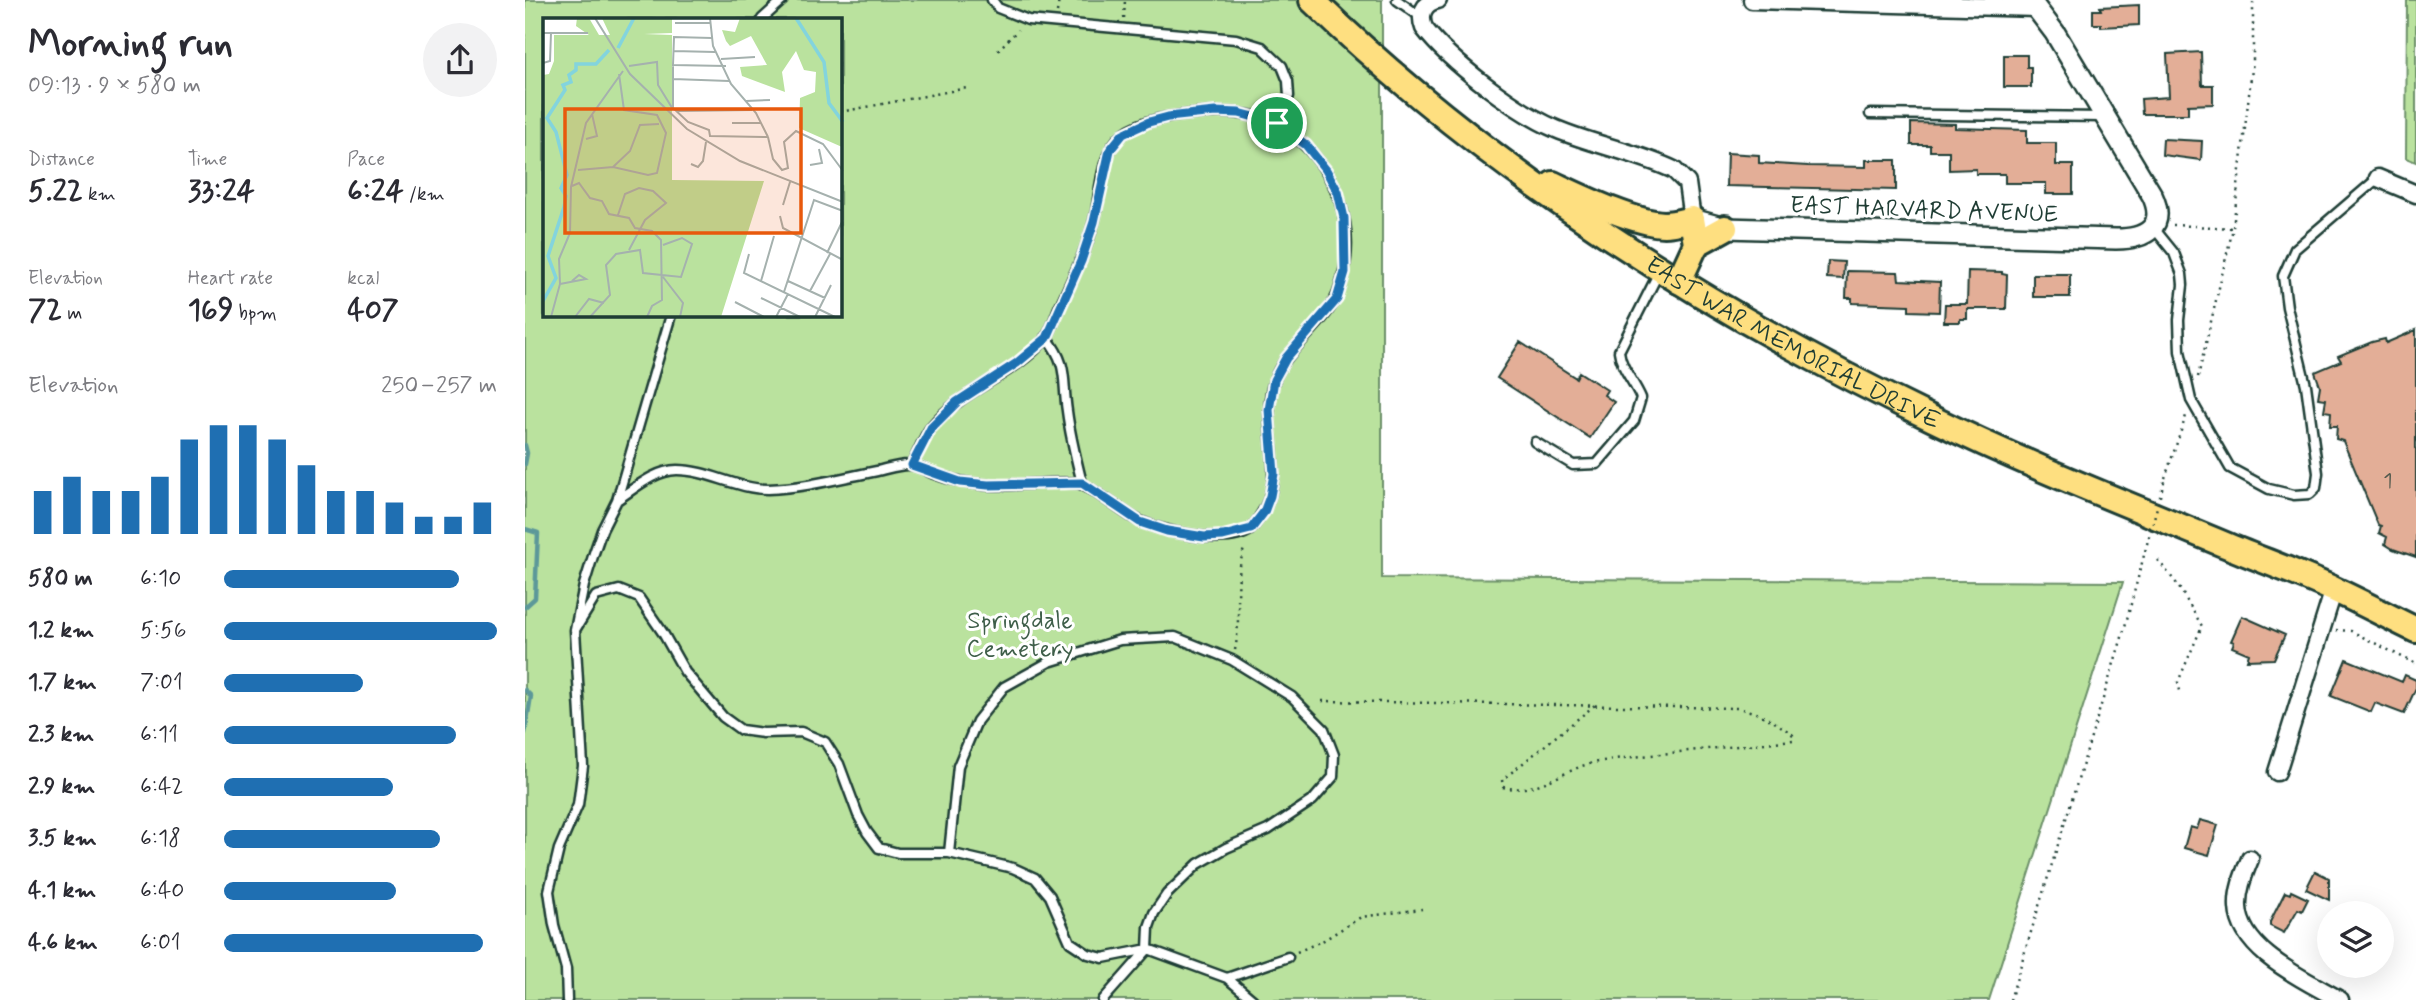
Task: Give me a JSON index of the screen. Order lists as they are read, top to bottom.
{
  "streets": {
    "highway": ["EAST WAR MEMORIAL DRIVE"],
    "street": ["EAST HARVARD AVENUE"]
  },
  "parks": ["Springdale Cemetery"],
  "house_numbers": ["1"],
  "page": {
    "heading": ["Morning run", "09:13 · 9 × 580 m"],
    "stats": [
      ["Distance", "5.22 km"],
      ["Time", "33:24"],
      ["Pace", "6:24 /km"],
      ["Elevation", "72 m"],
      ["Heart rate", "169 bpm"],
      ["kcal", "407"]
    ],
    "chart": ["Elevation", "250–257 m"],
    "list": [
      {
        "name": "580 m",
        "note": "6:10"
      },
      {
        "name": "1.2 km",
        "note": "5:56"
      },
      {
        "name": "1.7 km",
        "note": "7:01"
      },
      {
        "name": "2.3 km",
        "note": "6:11"
      },
      {
        "name": "2.9 km",
        "note": "6:42"
      },
      {
        "name": "3.5 km",
        "note": "6:18"
      },
      {
        "name": "4.1 km",
        "note": "6:40"
      },
      {
        "name": "4.6 km",
        "note": "6:01"
      }
    ]
  }
}
